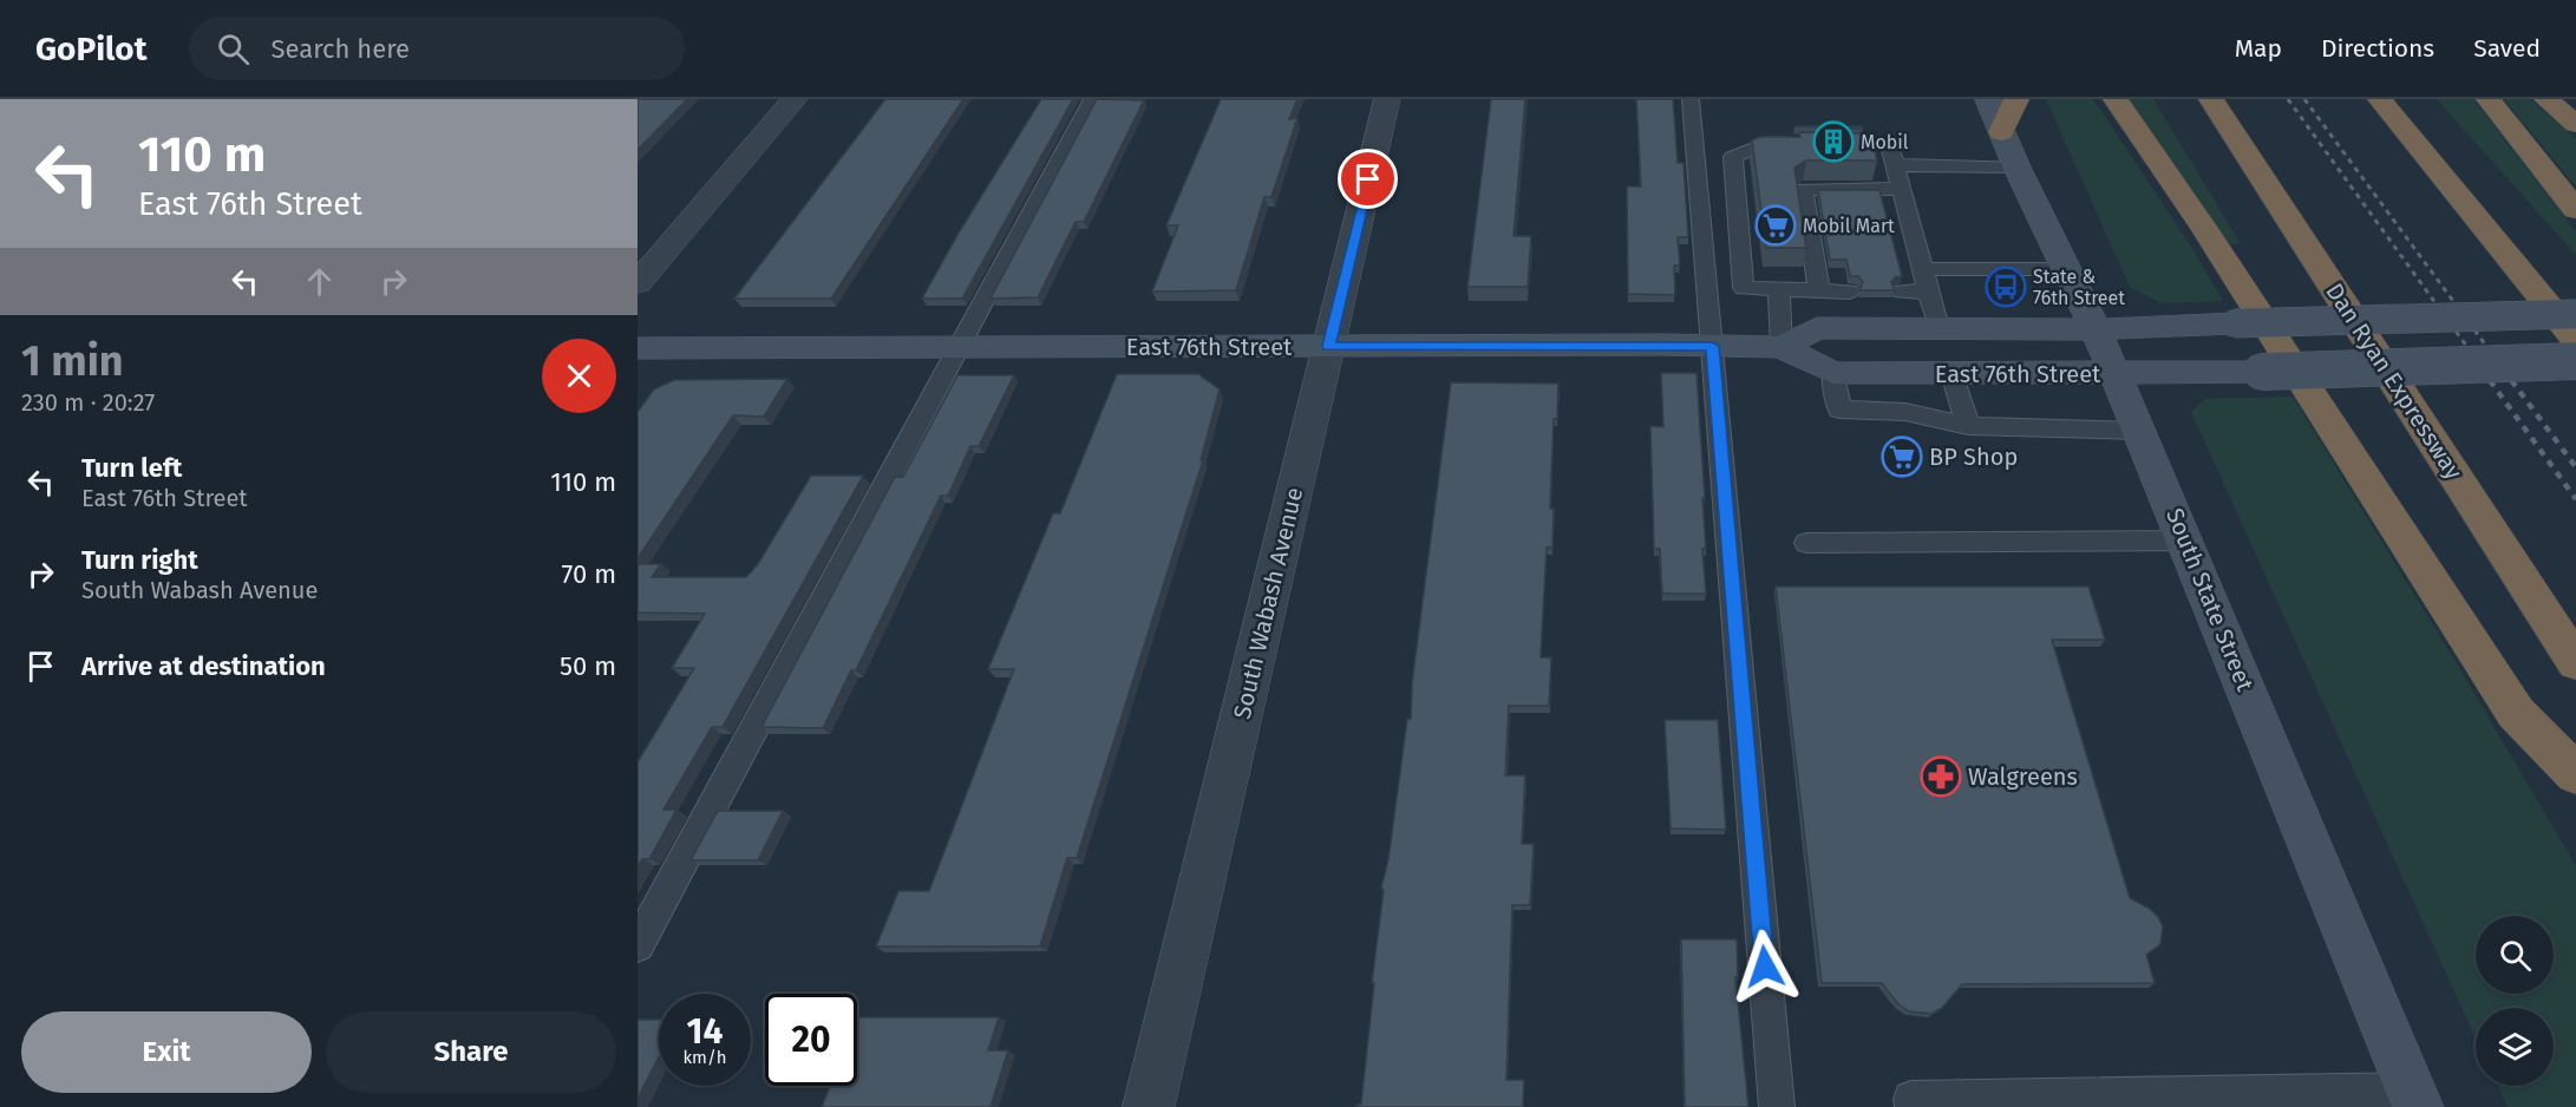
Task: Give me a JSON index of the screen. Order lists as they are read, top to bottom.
{
  "streets": {
    "highway": ["Dan Ryan Expressway"],
    "street": ["East 76th Street", "South State Street", "South Wabash Avenue"]
  },
  "crossings": [
    ["East 76th Street", "South State Street"],
    ["East 76th Street", "South Wabash Avenue"]
  ],
  "places": {
    "building": ["Mobil"],
    "supermarket": ["Mobil Mart", "BP Shop"],
    "bus stop": ["State & 76th Street"],
    "pharmacy": ["Walgreens"]
  },
  "page": {
    "header": "GoPilot",
    "search": "Search here",
    "nav": ["Map", "Directions", "Saved"],
    "turn": ["110 m", "East 76th Street"],
    "heading": ["1 min", "230 m · 20:27"],
    "list": [
      {
        "name": "Turn left",
        "note": "East 76th Street",
        "value": "110 m"
      },
      {
        "name": "Turn right",
        "note": "South Wabash Avenue",
        "value": "70 m"
      },
      {
        "name": "Arrive at destination",
        "value": "50 m"
      }
    ],
    "speed": "14 km/h",
    "limit": "20",
    "buttons": ["Exit", "Share"]
  }
}
